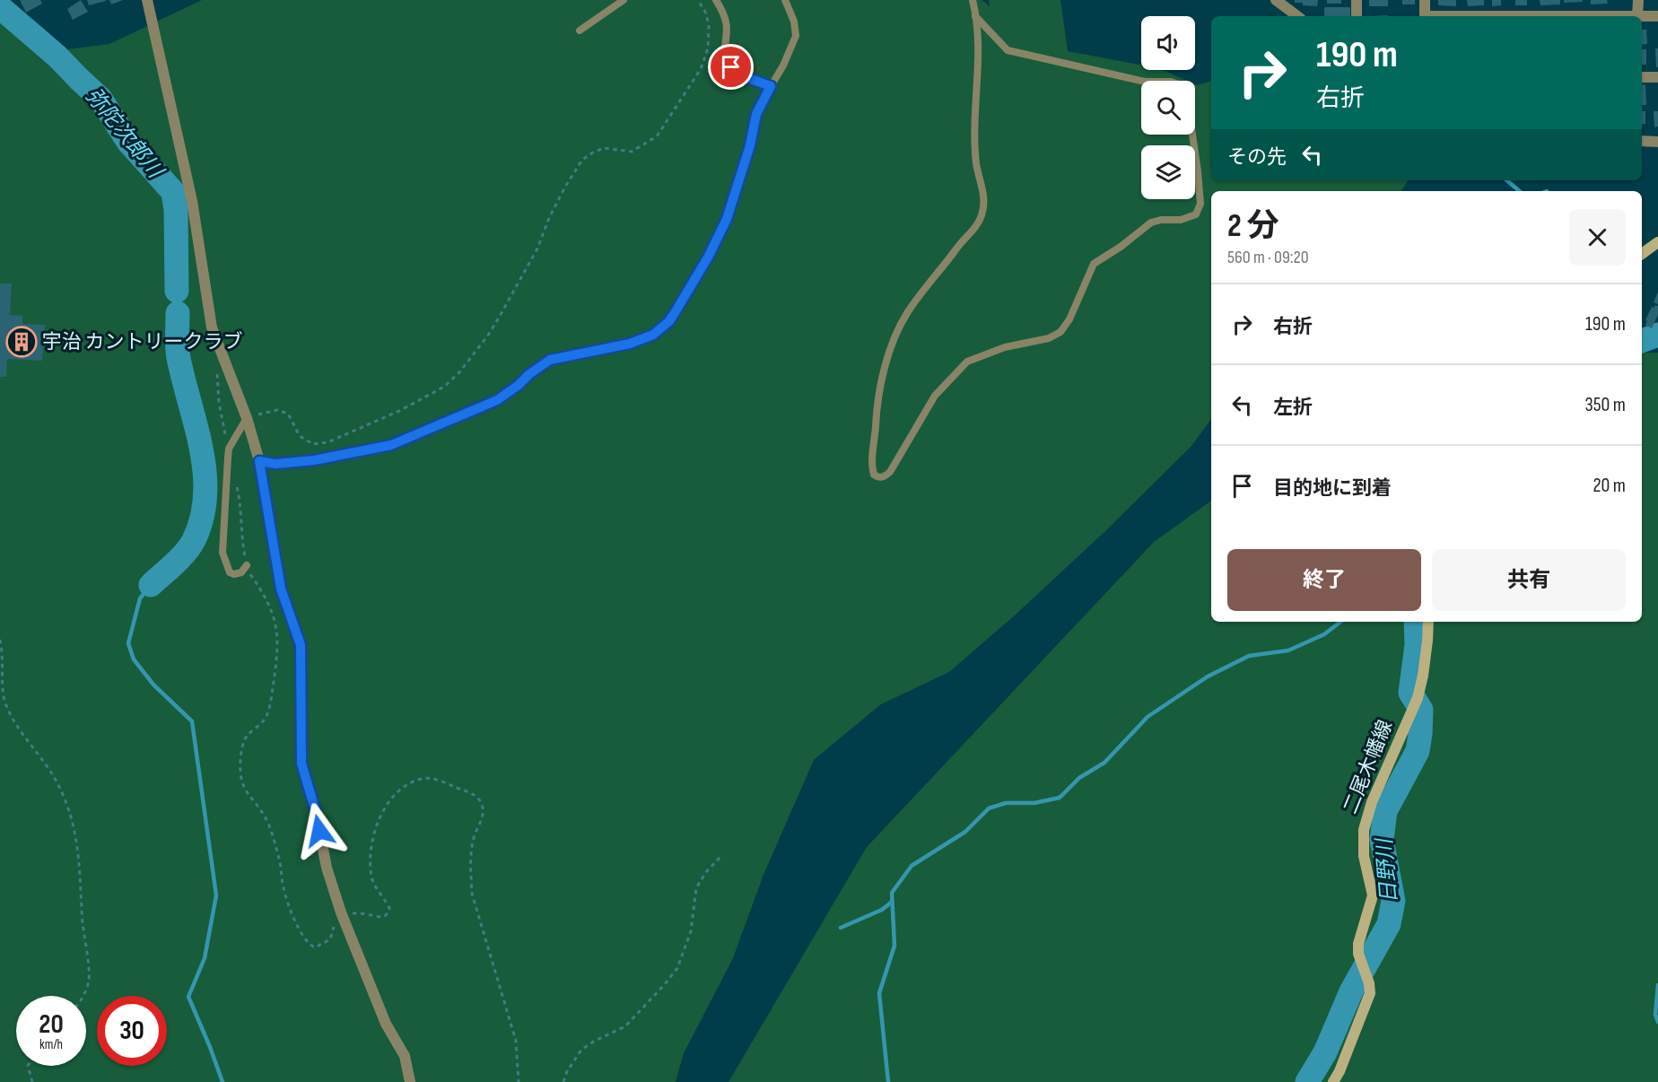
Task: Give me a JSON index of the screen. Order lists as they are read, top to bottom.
{
  "streets": {
    "main road": ["二尾木幡線"]
  },
  "water": ["弥陀次郎川", "日野川"],
  "places": {
    "building": ["宇治 カントリークラブ"]
  },
  "page": {
    "turn": ["190 m", "右折"],
    "then": "その先",
    "heading": ["2 分", "560 m · 09:20"],
    "list": [
      {
        "name": "右折",
        "value": "190 m"
      },
      {
        "name": "左折",
        "value": "350 m"
      },
      {
        "name": "目的地に到着",
        "value": "20 m"
      }
    ],
    "buttons": ["終了", "共有"],
    "speed": "20 km/h",
    "limit": "30"
  }
}
